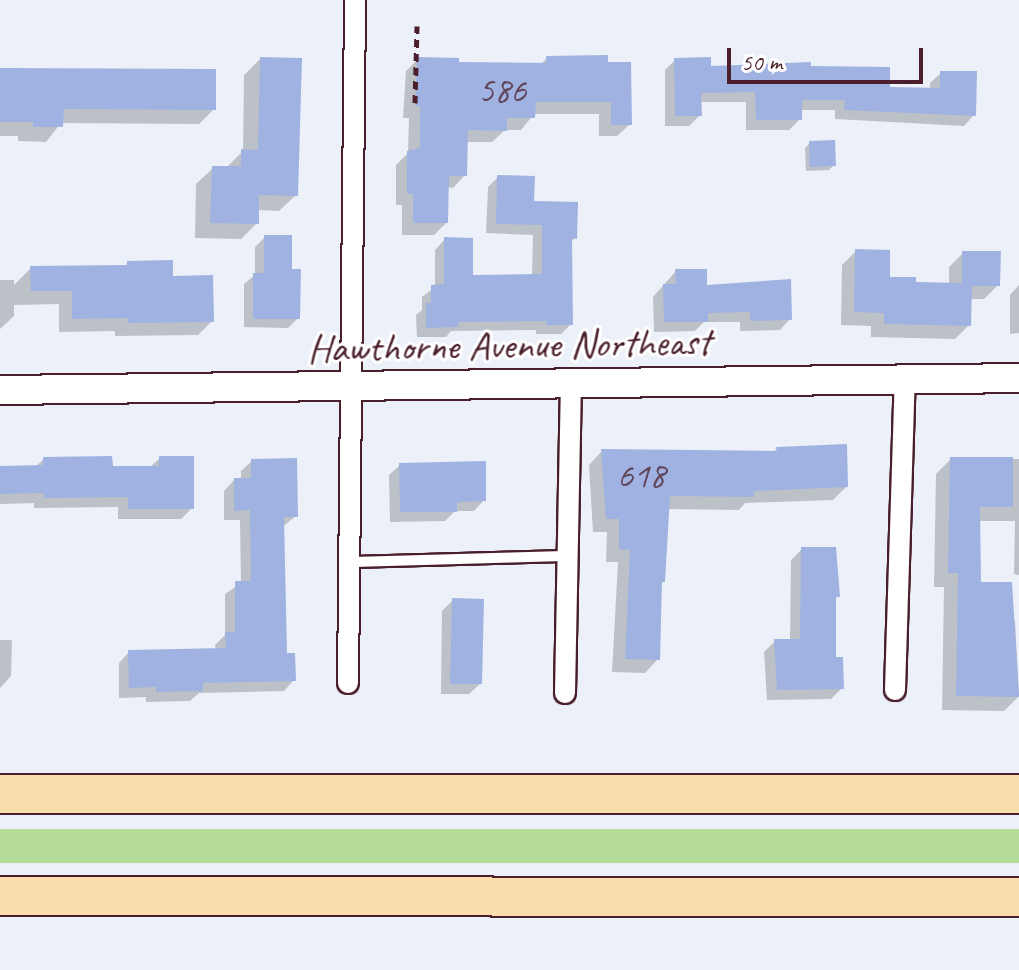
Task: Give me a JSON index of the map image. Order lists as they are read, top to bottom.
{
  "streets": {
    "main road": ["Hawthorne Avenue Northeast"]
  },
  "house_numbers": ["586", "618"],
  "scale_bar": "50 m"
}
